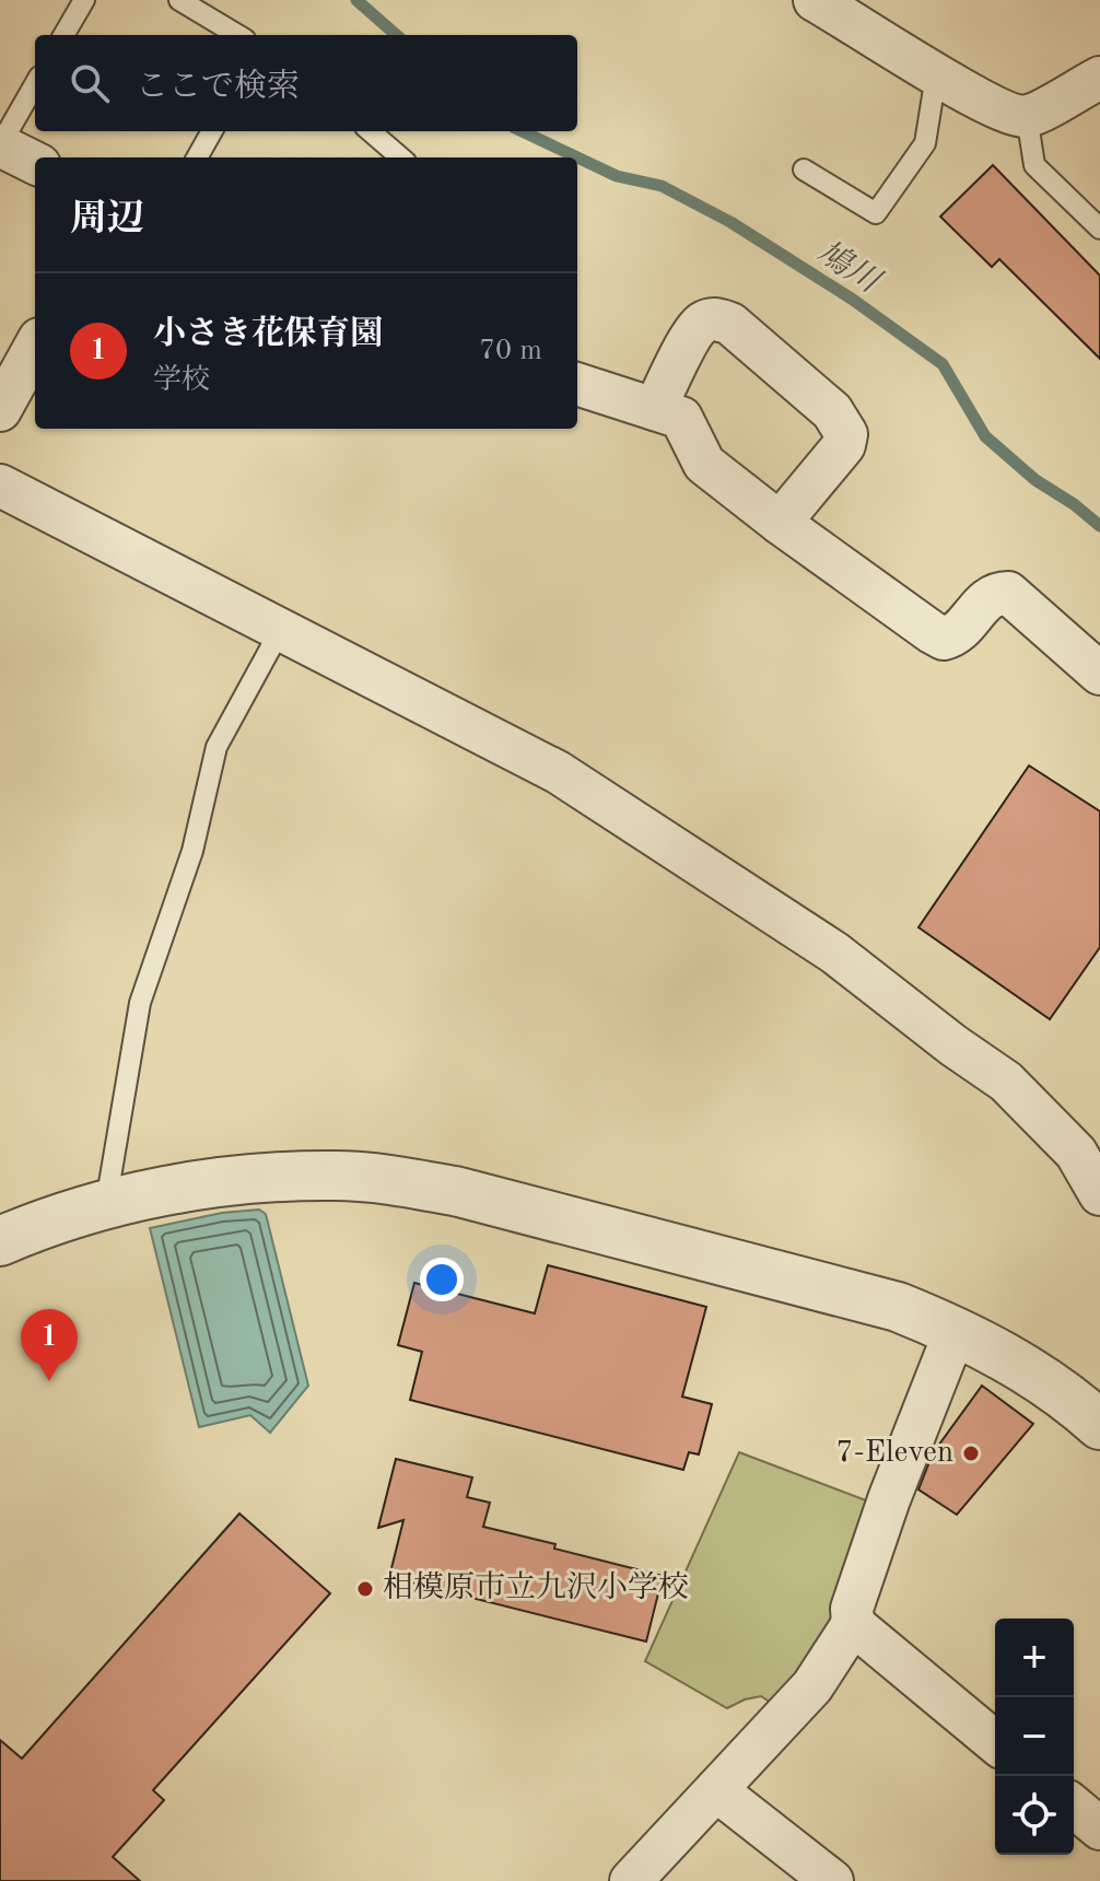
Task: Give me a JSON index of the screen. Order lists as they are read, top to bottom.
{
  "water": ["鳩川"],
  "places": ["7-Eleven", "相模原市立九沢小学校"],
  "page": {
    "search": "ここで検索",
    "heading": "周辺",
    "list": [
      {
        "mark": "1",
        "name": "小さき花保育園",
        "note": "学校",
        "value": "70 m"
      }
    ],
    "pins": "1",
    "map_buttons": ["+", "−"]
  }
}
